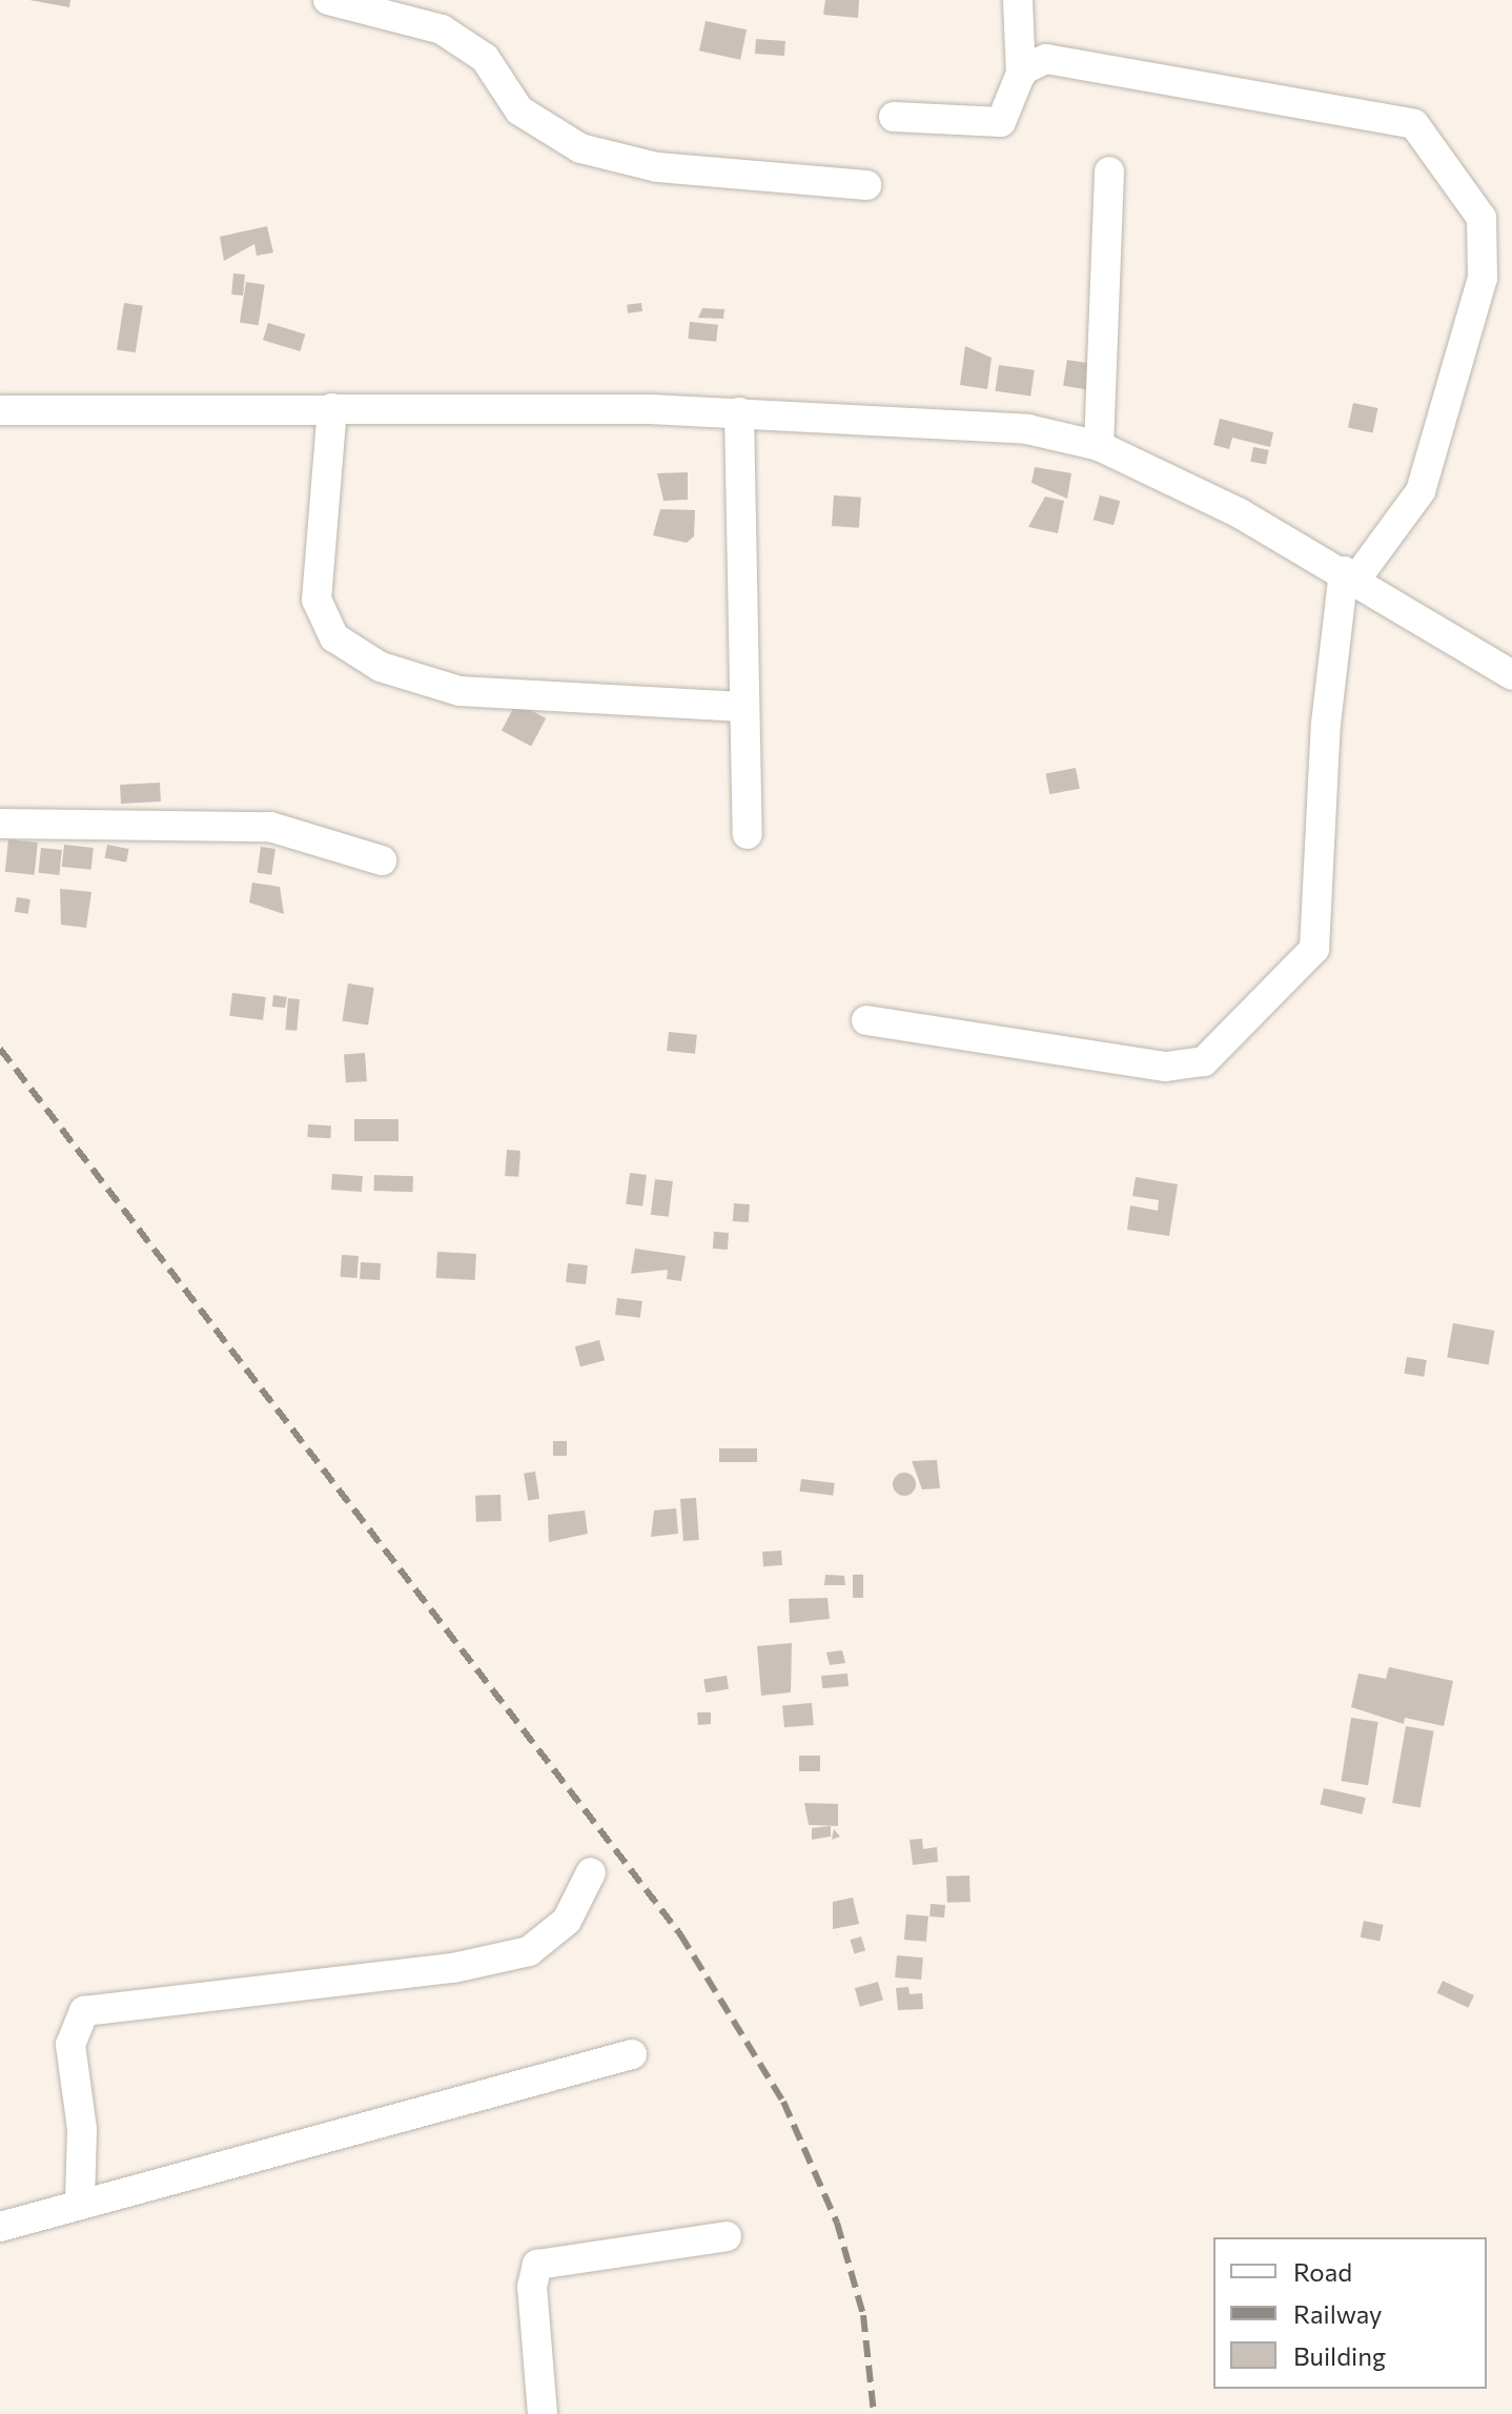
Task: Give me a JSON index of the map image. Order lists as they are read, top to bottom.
{
  "legend": ["Road", "Railway", "Building"]
}
